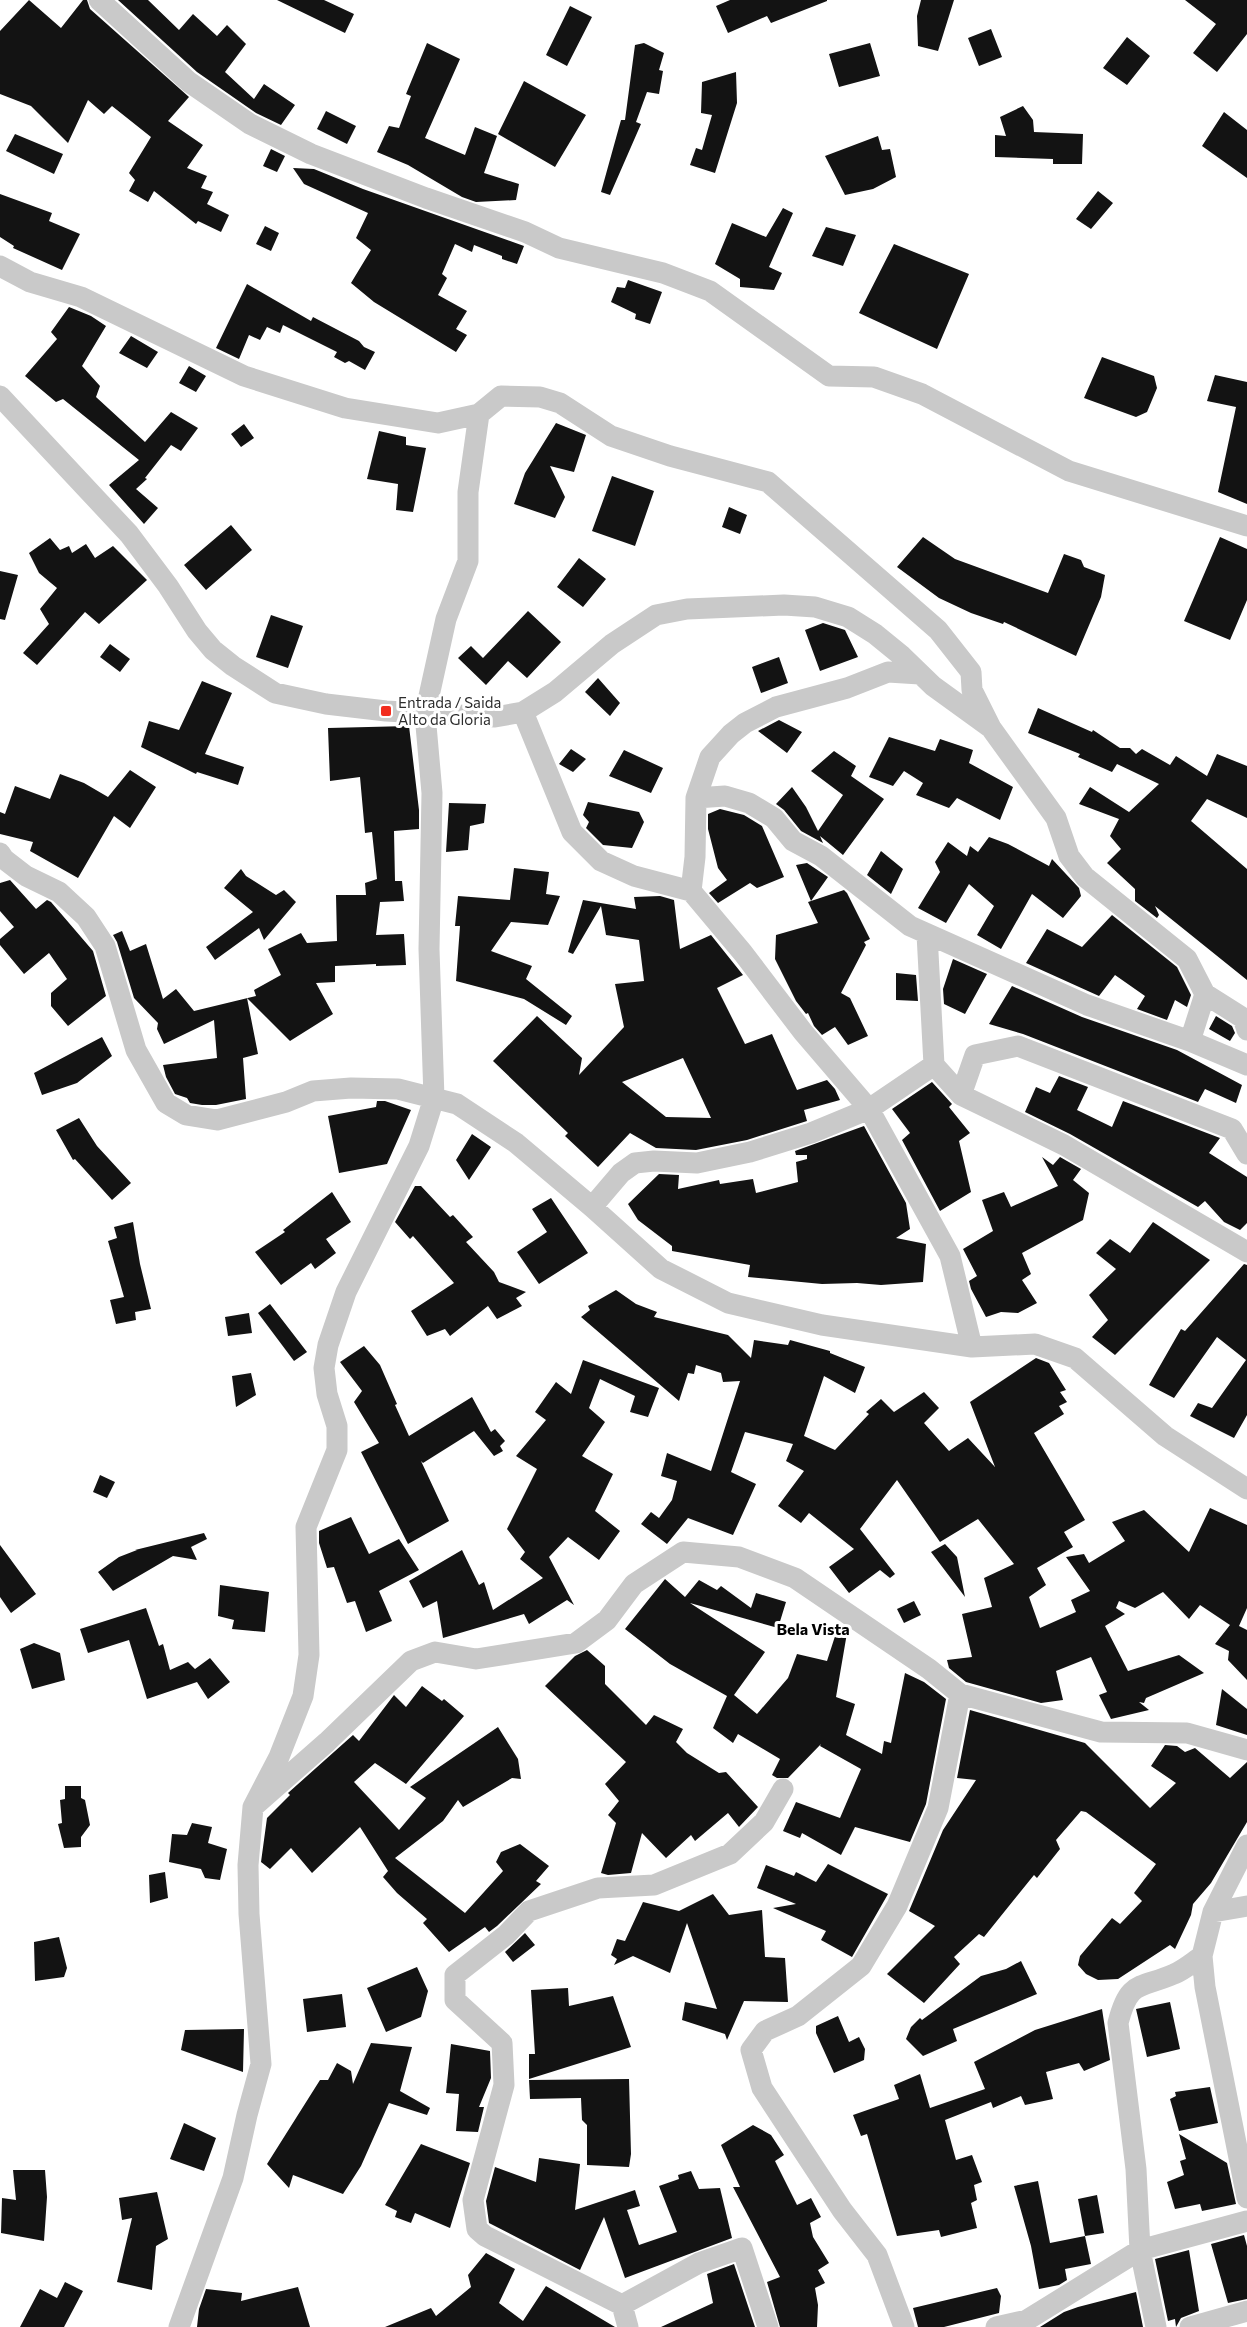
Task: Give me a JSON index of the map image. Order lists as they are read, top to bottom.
{
  "districts": ["Bela Vista"],
  "places": {
    "transit": ["Entrada / Saida Alto da Gloria"]
  }
}
